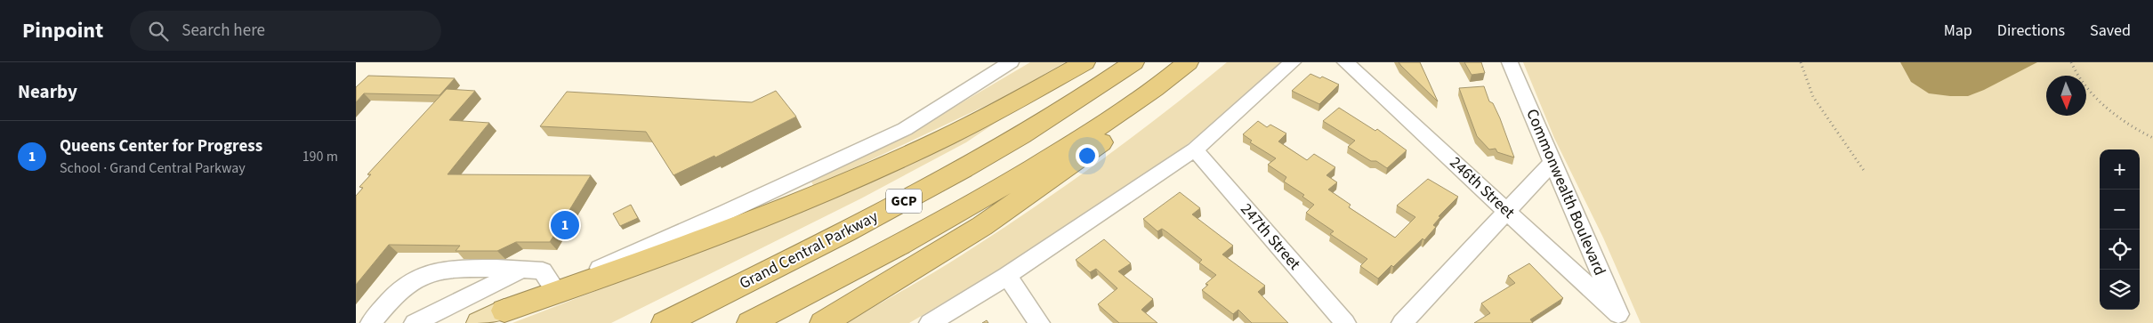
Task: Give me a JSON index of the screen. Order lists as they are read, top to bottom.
{
  "streets": {
    "highway": ["GCP", "Grand Central Parkway"],
    "street": ["246th Street", "Commonwealth Boulevard", "247th Street"]
  },
  "crossings": [
    ["246th Street", "Commonwealth Boulevard"]
  ],
  "north": "bottom",
  "page": {
    "header": "Pinpoint",
    "search": "Search here",
    "nav": ["Map", "Directions", "Saved"],
    "heading": "Nearby",
    "list": [
      {
        "mark": "1",
        "name": "Queens Center for Progress",
        "note": "School · Grand Central Parkway",
        "value": "190 m"
      }
    ],
    "map_buttons": ["+", "−"],
    "pins": "1"
  }
}
